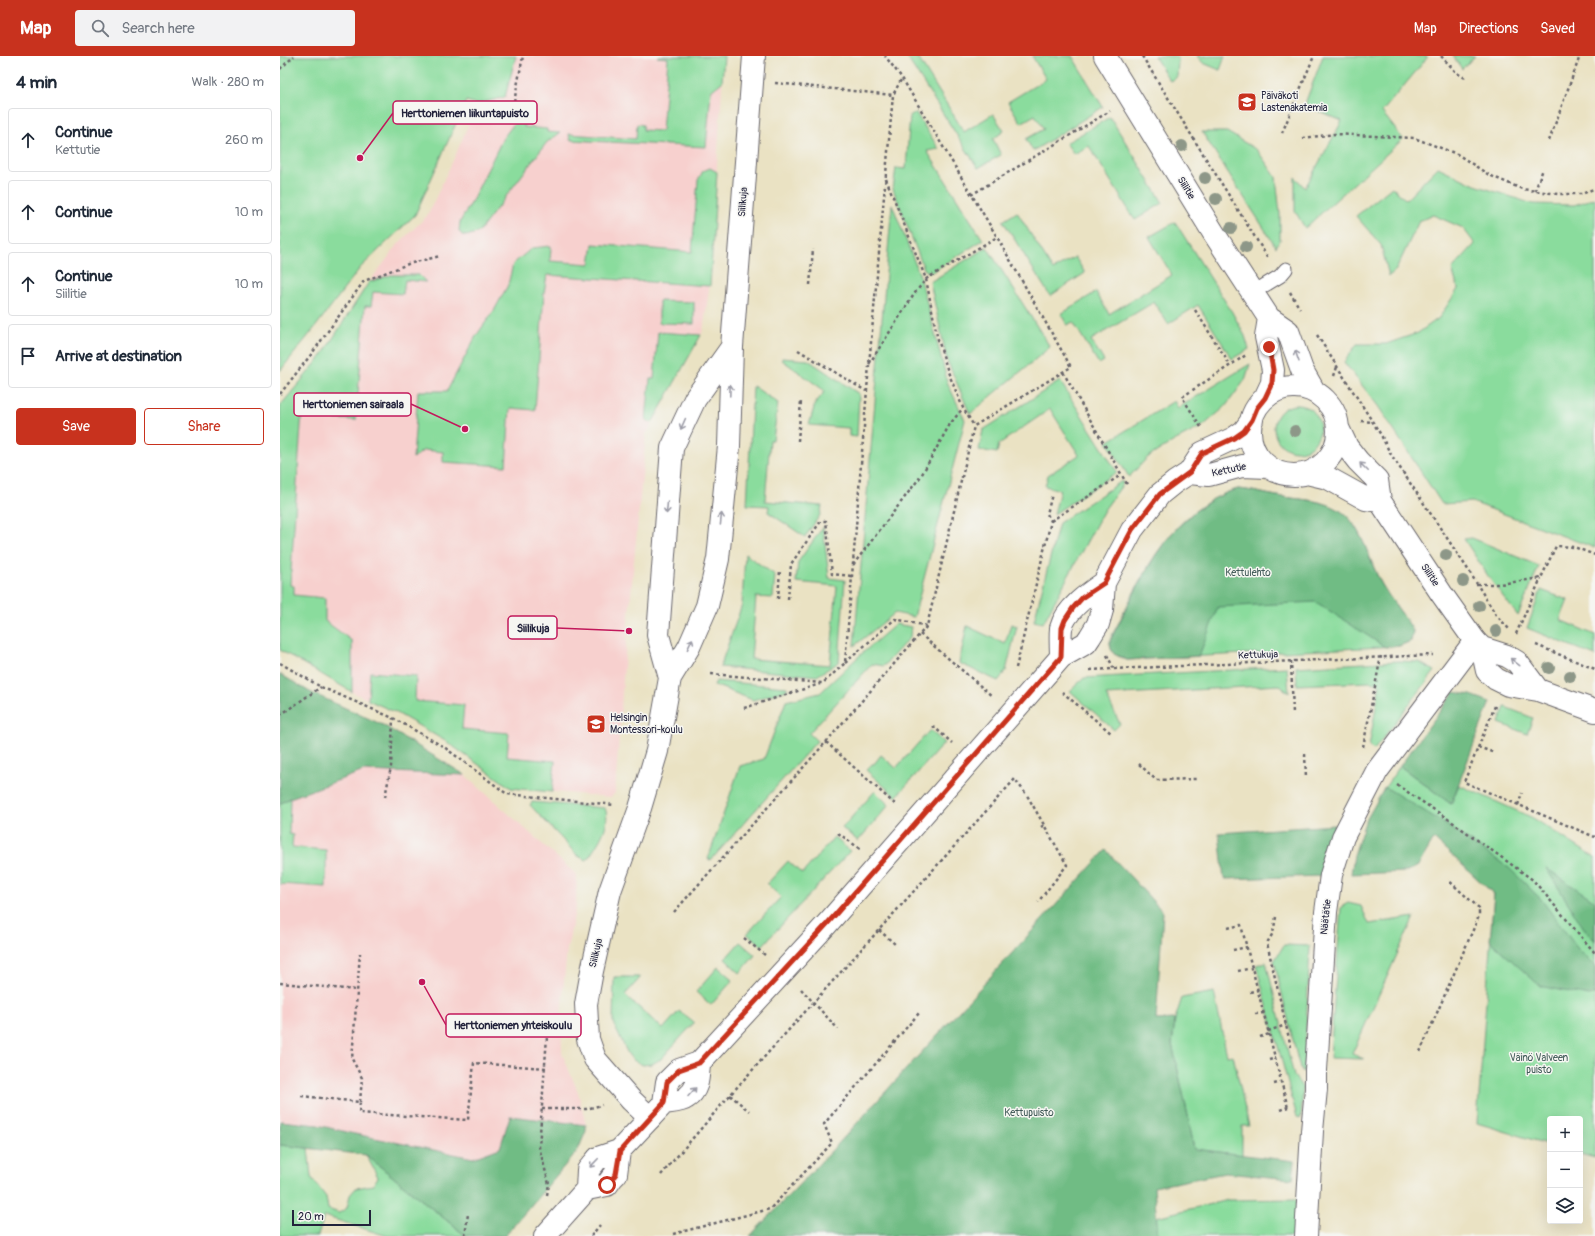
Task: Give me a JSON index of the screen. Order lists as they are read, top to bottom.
{
  "streets": {
    "street": [
      "Siilitie",
      "Siilikuja",
      "Kettutie",
      "Näätätie"
    ],
    "path": ["Kettukuja"]
  },
  "crossings": [
    ["Siilitie", "Kettutie"],
    ["Siilitie", "Näätätie"]
  ],
  "parks": ["Kettulehto", "Väinö Valveen puisto", "Kettupuisto"],
  "places": {
    "school or university": ["Päiväkoti Lastenakatemia", "Helsingin Montessori-koulu"],
    "other": [
      "Herttoniemen liikuntapuisto",
      "Herttoniemen sairaala",
      "Siilikuja",
      "Herttoniemen yhteiskoulu"
    ]
  },
  "scale_bar": "20 m",
  "page": {
    "header": "Map",
    "search": "Search here",
    "nav": ["Map", "Directions", "Saved"],
    "heading": ["4 min", "Walk · 280 m"],
    "list": [
      ["Continue", "Kettutie", "260 m"],
      ["Continue", "10 m"],
      ["Continue", "Siilitie", "10 m"],
      "Arrive at destination"
    ],
    "buttons": ["Save", "Share"],
    "map_buttons": ["+", "−"],
    "scale": "20 m"
  }
}
